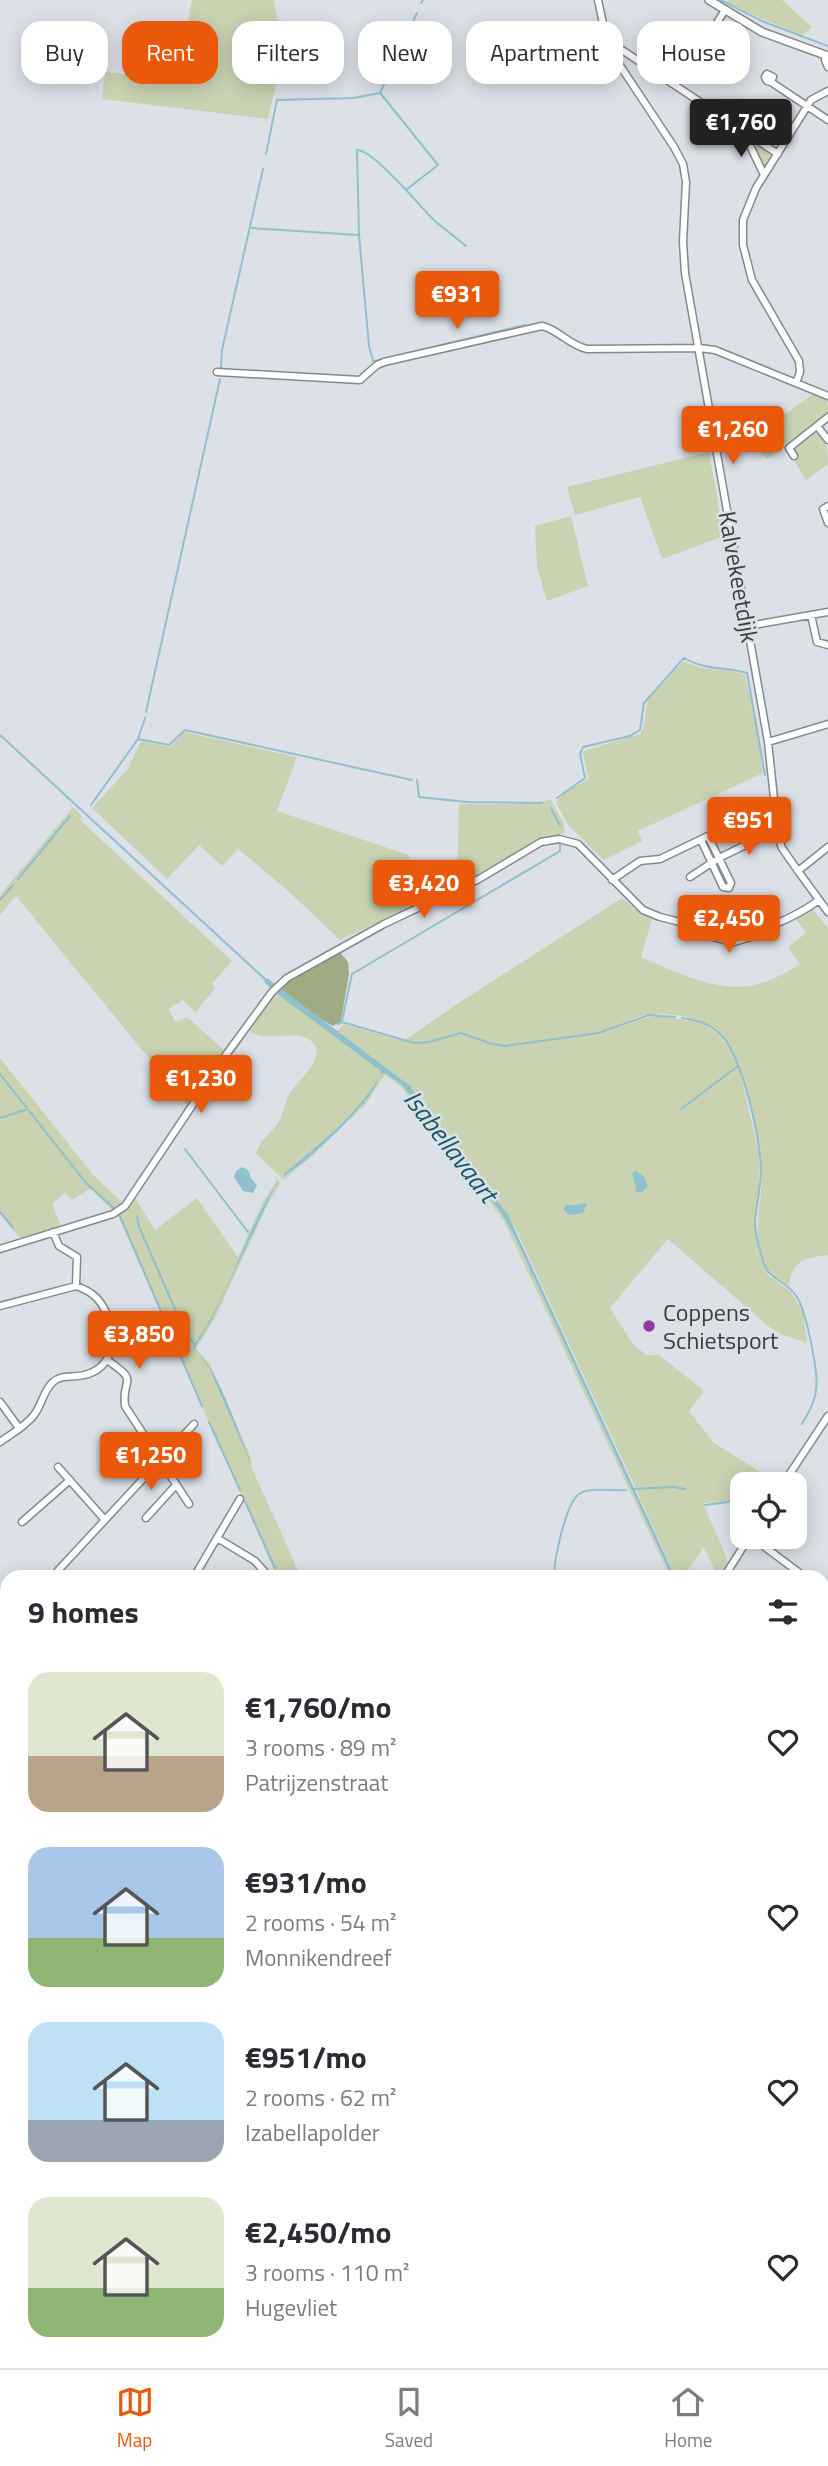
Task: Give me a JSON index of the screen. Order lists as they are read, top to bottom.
{
  "streets": {
    "street": ["Kalvekeetdijk"]
  },
  "water": ["Isabellavaart"],
  "places": ["Coppens Schietsport"],
  "page": {
    "chip": [
      "Buy",
      "Rent",
      "Filters",
      "New",
      "Apartment",
      "House"
    ],
    "price": [
      "€1,760",
      "€931",
      "€1,260",
      "€951",
      "€3,420",
      "€2,450",
      "€1,230",
      "€3,850",
      "€1,250"
    ],
    "heading": "9 homes",
    "list": [
      {
        "name": "€1,760/mo",
        "note": "3 rooms · 89 m² · Patrijzenstraat"
      },
      {
        "name": "€931/mo",
        "note": "2 rooms · 54 m² · Monnikendreef"
      },
      {
        "name": "€951/mo",
        "note": "2 rooms · 62 m² · Izabellapolder"
      },
      {
        "name": "€2,450/mo",
        "note": "3 rooms · 110 m² · Hugevliet"
      }
    ],
    "tabs": ["Map", "Saved", "Home"]
  }
}
